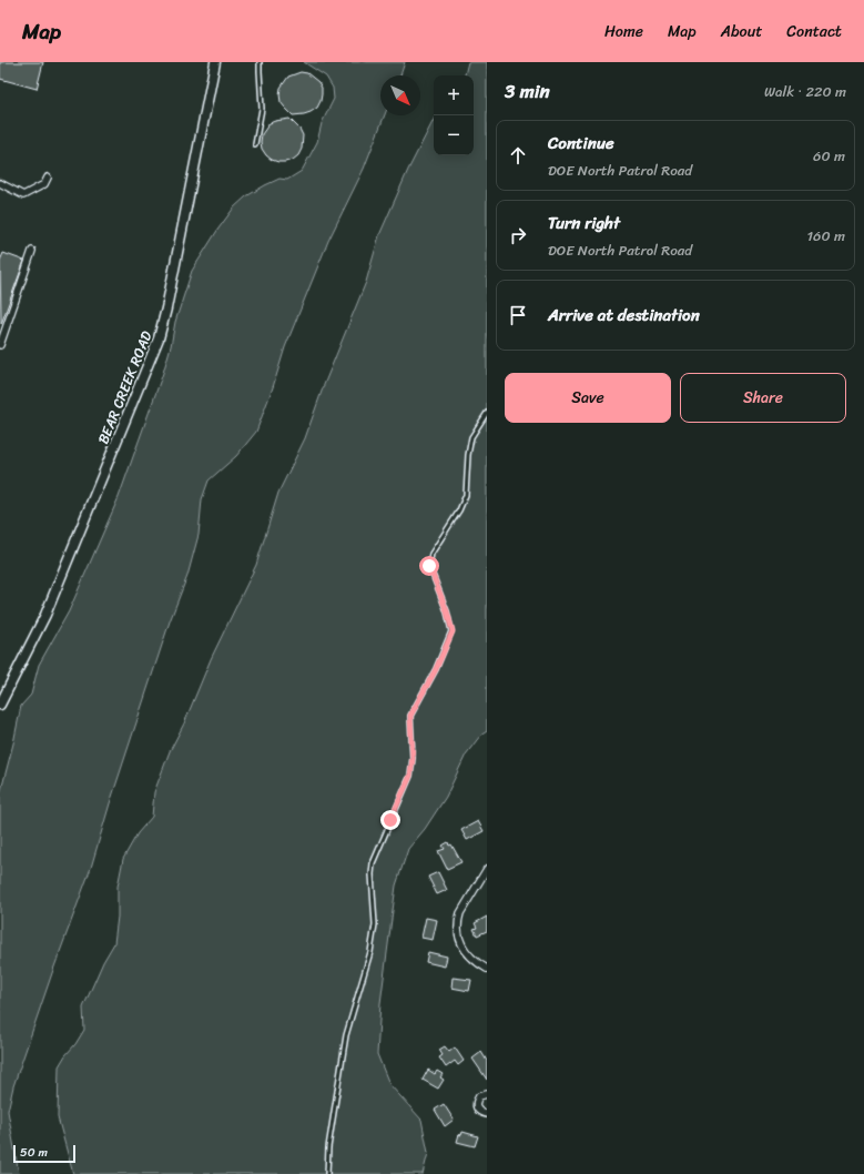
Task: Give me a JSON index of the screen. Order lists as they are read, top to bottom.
{
  "streets": {
    "street": ["BEAR CREEK ROAD"]
  },
  "scale_bar": "50 m",
  "north": "bottom right",
  "page": {
    "header": "Map",
    "nav": [
      "Home",
      "Map",
      "About",
      "Contact"
    ],
    "heading": ["3 min", "Walk · 220 m"],
    "map_buttons": ["+", "−"],
    "list": [
      ["Continue", "DOE North Patrol Road", "60 m"],
      ["Turn right", "DOE North Patrol Road", "160 m"],
      "Arrive at destination"
    ],
    "buttons": ["Save", "Share"],
    "scale": "50 m"
  }
}
